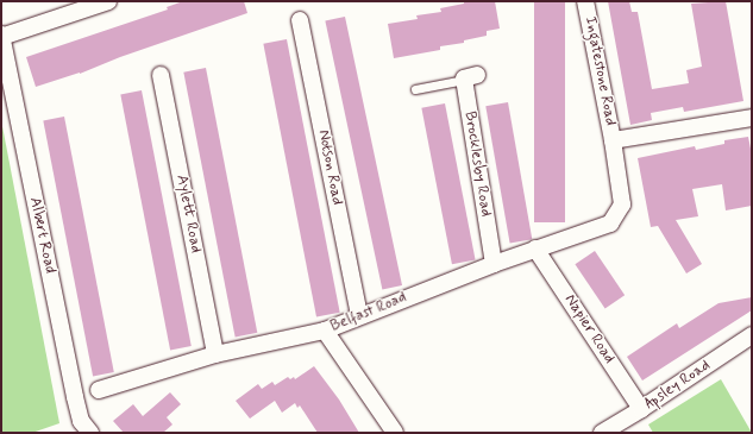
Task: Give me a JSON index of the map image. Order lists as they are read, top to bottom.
{
  "streets": {
    "street": [
      "Ingatestone Road",
      "Brocklesby Road",
      "Notson Road",
      "Aylett Road",
      "Albert Road",
      "Belfast Road",
      "Napier Road",
      "Apsley Road"
    ]
  },
  "crossings": [
    ["Ingatestone Road", "Belfast Road"],
    ["Brocklesby Road", "Belfast Road"],
    ["Notson Road", "Belfast Road"],
    ["Aylett Road", "Belfast Road"],
    ["Belfast Road", "Napier Road"],
    ["Napier Road", "Apsley Road"]
  ]
}
